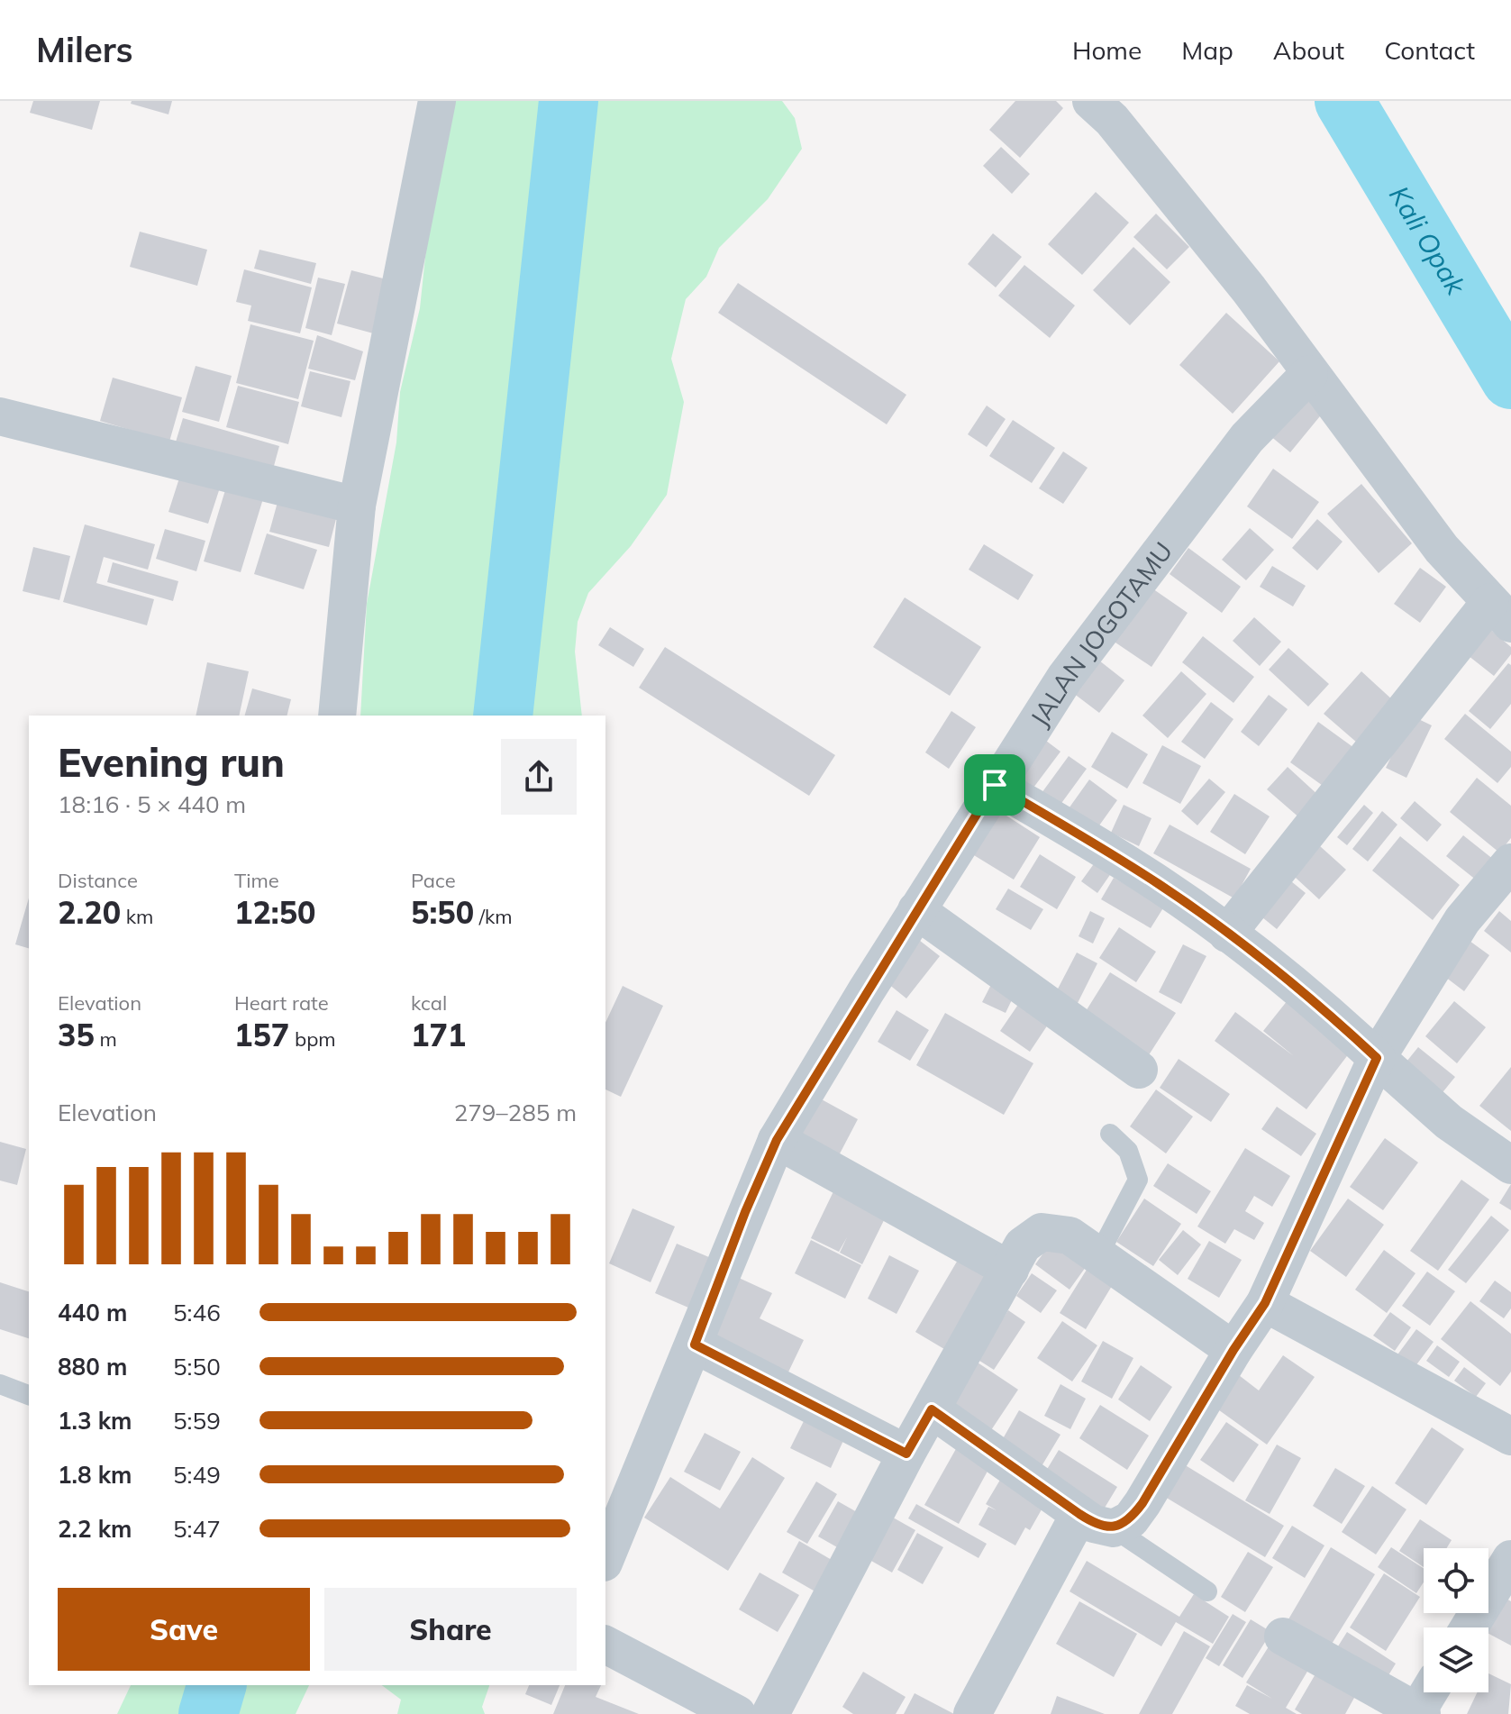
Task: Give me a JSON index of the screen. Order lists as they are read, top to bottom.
{
  "streets": {
    "street": ["JALAN JOGOTAMU"]
  },
  "water": ["Kali Opak"],
  "page": {
    "header": "Milers",
    "nav": [
      "Home",
      "Map",
      "About",
      "Contact"
    ],
    "heading": ["Evening run", "18:16 · 5 × 440 m"],
    "stats": [
      ["Distance", "2.20 km"],
      ["Time", "12:50"],
      ["Pace", "5:50 /km"],
      ["Elevation", "35 m"],
      ["Heart rate", "157 bpm"],
      ["kcal", "171"]
    ],
    "chart": ["Elevation", "279–285 m"],
    "list": [
      {
        "name": "440 m",
        "note": "5:46"
      },
      {
        "name": "880 m",
        "note": "5:50"
      },
      {
        "name": "1.3 km",
        "note": "5:59"
      },
      {
        "name": "1.8 km",
        "note": "5:49"
      },
      {
        "name": "2.2 km",
        "note": "5:47"
      }
    ],
    "buttons": ["Save", "Share"]
  }
}
